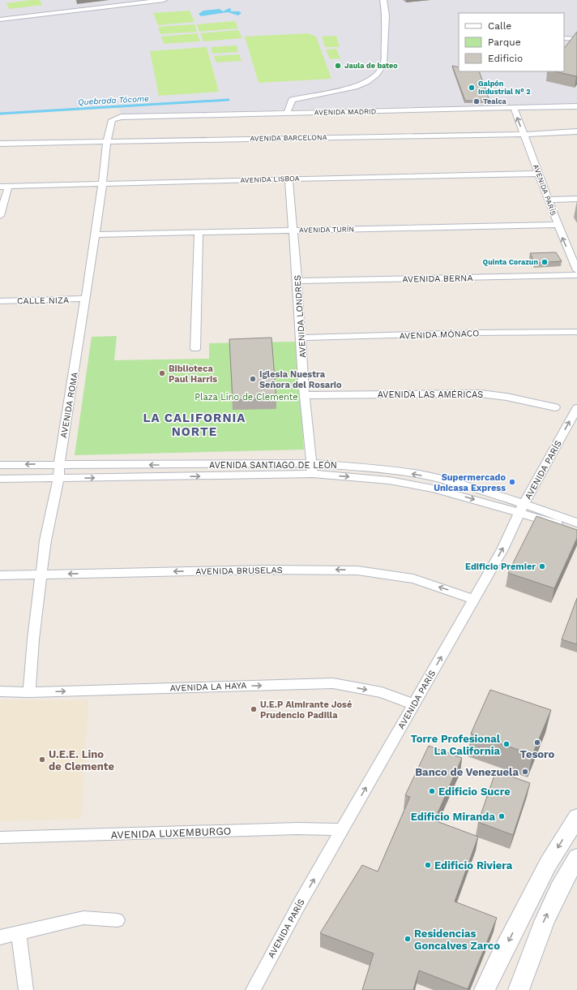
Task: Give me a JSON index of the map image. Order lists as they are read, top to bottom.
{
  "streets": {
    "street": [
      "AVENIDA MADRID",
      "AVENIDA BARCELONA",
      "AVENIDA LISBOA",
      "AVENIDA PARÍS",
      "AVENIDA TURÍN",
      "AVENIDA BERNA",
      "CALLE NIZA",
      "AVENIDA LONDRES",
      "AVENIDA MÓNACO",
      "AVENIDA LAS AMÉRICAS",
      "AVENIDA ROMA",
      "AVENIDA SANTIAGO DE LEÓN",
      "AVENIDA BRUSELAS",
      "AVENIDA LA HAYA",
      "AVENIDA LUXEMBURGO"
    ]
  },
  "crossings": [
    ["AVENIDA MADRID", "AVENIDA PARÍS"],
    ["AVENIDA MADRID", "AVENIDA ROMA"],
    ["AVENIDA BARCELONA", "AVENIDA PARÍS"],
    ["AVENIDA BARCELONA", "AVENIDA ROMA"],
    ["AVENIDA LISBOA", "AVENIDA PARÍS"],
    ["AVENIDA LISBOA", "AVENIDA LONDRES"],
    ["AVENIDA LISBOA", "AVENIDA ROMA"],
    ["AVENIDA PARÍS", "AVENIDA TURÍN"],
    ["AVENIDA PARÍS", "AVENIDA SANTIAGO DE LEÓN"],
    ["AVENIDA PARÍS", "AVENIDA BRUSELAS"],
    ["AVENIDA PARÍS", "AVENIDA LA HAYA"],
    ["AVENIDA PARÍS", "AVENIDA LUXEMBURGO"],
    ["AVENIDA TURÍN", "AVENIDA LONDRES"],
    ["AVENIDA TURÍN", "AVENIDA ROMA"],
    ["AVENIDA BERNA", "AVENIDA LONDRES"],
    ["CALLE NIZA", "AVENIDA ROMA"],
    ["AVENIDA LONDRES", "AVENIDA MÓNACO"],
    ["AVENIDA LONDRES", "AVENIDA LAS AMÉRICAS"],
    ["AVENIDA LONDRES", "AVENIDA SANTIAGO DE LEÓN"],
    ["AVENIDA ROMA", "AVENIDA SANTIAGO DE LEÓN"],
    ["AVENIDA ROMA", "AVENIDA BRUSELAS"],
    ["AVENIDA ROMA", "AVENIDA LA HAYA"]
  ],
  "one_way": ["AVENIDA PARÍS", "AVENIDA BRUSELAS", "AVENIDA LA HAYA"],
  "districts": ["LA CALIFORNIA NORTE"],
  "water": ["Quebrada Tócome"],
  "parks": ["Plaza Lino de Clemente"],
  "places": [
    "Jaula de bateo",
    "Galpón Industrial N° 2",
    "Tealca",
    "Quinta Corazun",
    "Biblioteca Paul Harris",
    "Iglesia Nuestra Señora del Rosario",
    "Supermercado Unicasa Express",
    "Edificio Premier",
    "U.E.P Almirante José Prudencio Padilla",
    "Tesoro",
    "Torre Profesional La California",
    "U.E.E. Lino de Clemente",
    "Banco de Venezuela",
    "Edificio Sucre",
    "Edificio Miranda",
    "Edificio Riviera",
    "Residencias Goncalves Zarco"
  ],
  "legend": ["Calle", "Parque", "Edificio"]
}
